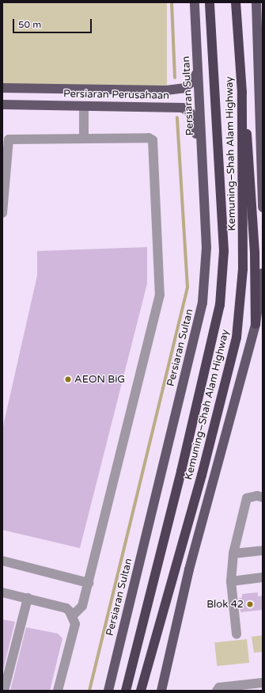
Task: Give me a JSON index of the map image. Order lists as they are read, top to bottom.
{
  "streets": {
    "highway": ["Kemuning–Shah Alam Highway"],
    "main road": ["Persiaran Perusahaan", "Persiaran Sultan"]
  },
  "crossings": [
    ["Persiaran Perusahaan", "Persiaran Sultan"]
  ],
  "places": ["AEON BiG", "Blok 42"],
  "scale_bar": "50 m"
}
